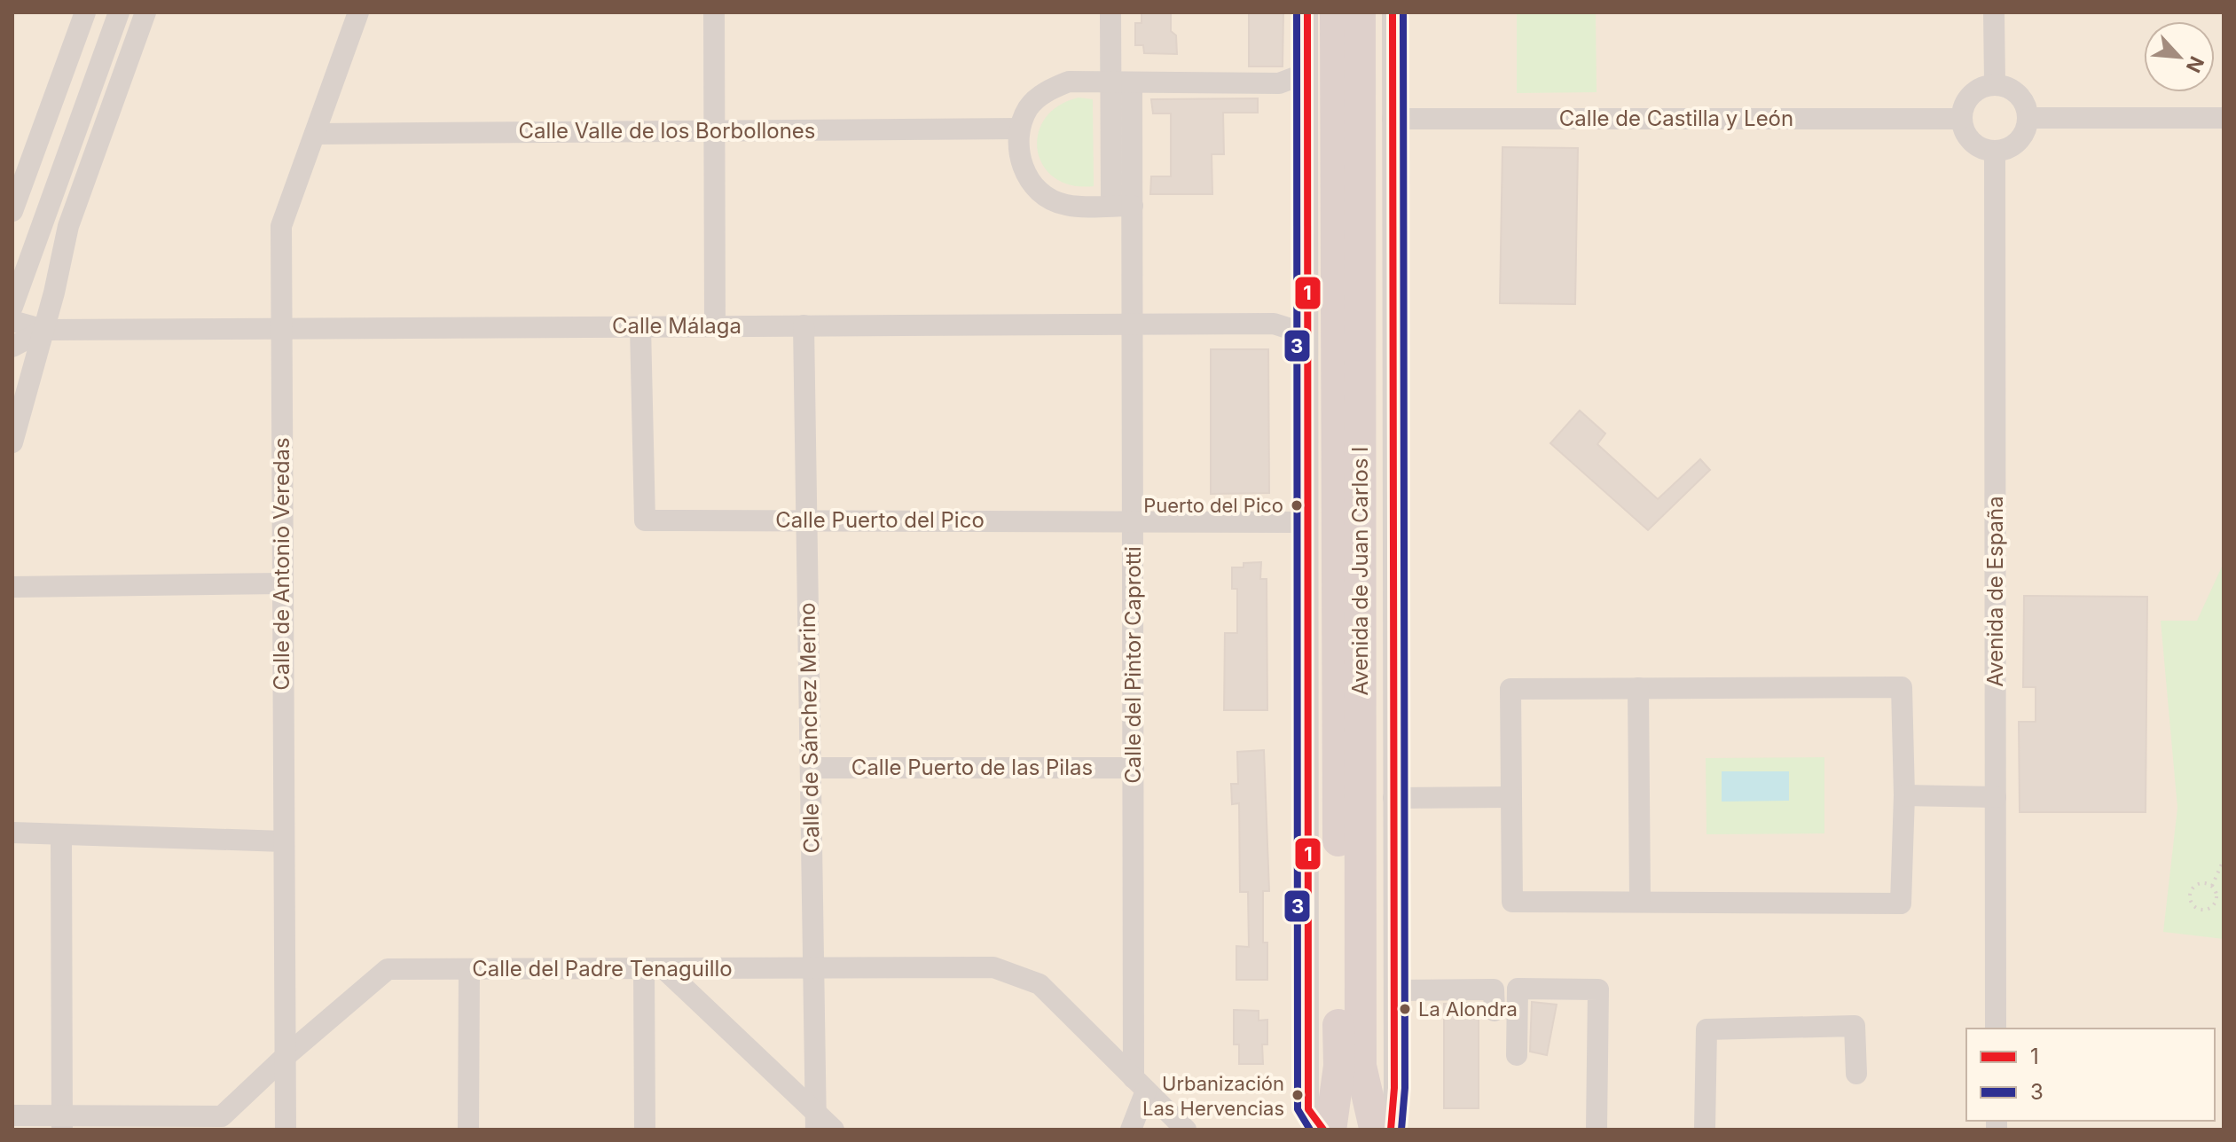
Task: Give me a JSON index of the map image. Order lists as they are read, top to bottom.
{
  "streets": {
    "highway": ["Avenida de Juan Carlos I"],
    "street": [
      "Calle de Castilla y León",
      "Calle Valle de los Borbollones",
      "Calle Málaga",
      "Calle Puerto del Pico",
      "Calle de Antonio Veredas",
      "Avenida de España",
      "Calle del Pintor Caprotti",
      "Calle de Sánchez Merino",
      "Calle Puerto de las Pilas",
      "Calle del Padre Tenaguillo"
    ]
  },
  "crossings": [
    ["Calle de Castilla y León", "Avenida de Juan Carlos I"],
    ["Calle de Castilla y León", "Avenida de España"],
    ["Calle Valle de los Borbollones", "Calle de Antonio Veredas"],
    ["Calle Valle de los Borbollones", "Calle del Pintor Caprotti"],
    ["Calle Málaga", "Calle Puerto del Pico"],
    ["Calle Málaga", "Calle de Antonio Veredas"],
    ["Calle Málaga", "Calle del Pintor Caprotti"],
    ["Calle Málaga", "Calle de Sánchez Merino"],
    ["Calle Puerto del Pico", "Calle del Pintor Caprotti"],
    ["Calle Puerto del Pico", "Calle de Sánchez Merino"],
    ["Calle de Antonio Veredas", "Calle del Padre Tenaguillo"],
    ["Calle del Pintor Caprotti", "Calle Puerto de las Pilas"],
    ["Calle del Pintor Caprotti", "Calle del Padre Tenaguillo"],
    ["Calle de Sánchez Merino", "Calle Puerto de las Pilas"],
    ["Calle de Sánchez Merino", "Calle del Padre Tenaguillo"]
  ],
  "places": ["Puerto del Pico", "La Alondra", "Urbanización Las Hervencias"],
  "lines": ["transit line 1", "transit line 3"],
  "legend": ["1", "3"],
  "north": "bottom right"
}
